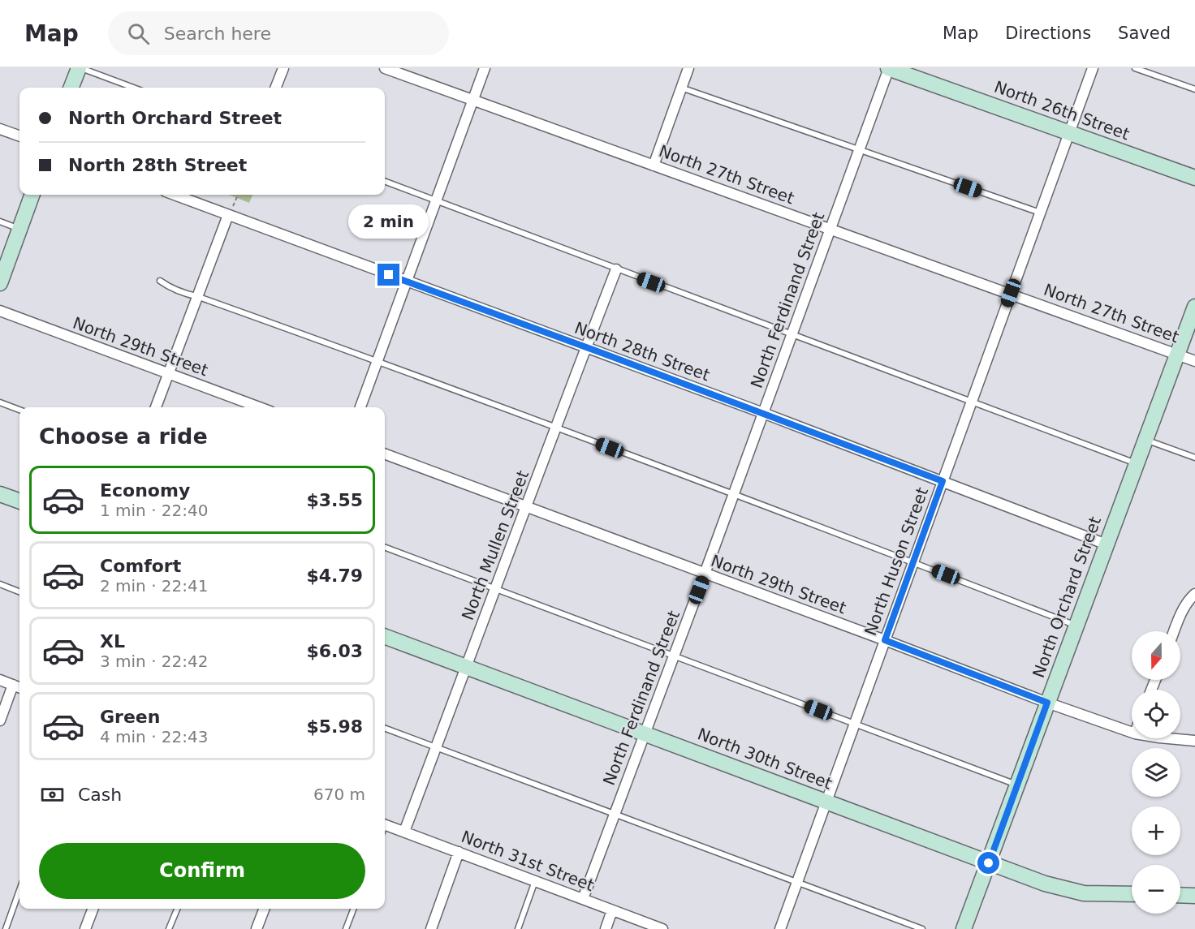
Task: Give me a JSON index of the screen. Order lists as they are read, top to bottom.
{
  "streets": {
    "street": [
      "North 26th Street",
      "North 27th Street",
      "North Ferdinand Street",
      "North 29th Street",
      "North 28th Street",
      "North Mullen Street",
      "North Huson Street",
      "North Orchard Street",
      "North 30th Street",
      "North 31st Street"
    ]
  },
  "crossings": [
    ["North 26th Street", "North Ferdinand Street"],
    ["North 26th Street", "North Huson Street"],
    ["North 27th Street", "North Ferdinand Street"],
    ["North 27th Street", "North Huson Street"],
    ["North 27th Street", "North Orchard Street"],
    ["North Ferdinand Street", "North 29th Street"],
    ["North Ferdinand Street", "North 28th Street"],
    ["North Ferdinand Street", "North 30th Street"],
    ["North Ferdinand Street", "North 31st Street"],
    ["North 29th Street", "North Mullen Street"],
    ["North 29th Street", "North Huson Street"],
    ["North 29th Street", "North Orchard Street"],
    ["North 28th Street", "North Mullen Street"],
    ["North 28th Street", "North Huson Street"],
    ["North 28th Street", "North Orchard Street"],
    ["North Mullen Street", "North 30th Street"],
    ["North Mullen Street", "North 31st Street"],
    ["North Huson Street", "North 30th Street"],
    ["North Orchard Street", "North 30th Street"]
  ],
  "north": "bottom",
  "page": {
    "header": "Map",
    "search": "Search here",
    "nav": ["Map", "Directions", "Saved"],
    "banner": ["North Orchard Street", "North 28th Street"],
    "bubble": "2 min",
    "heading": "Choose a ride",
    "list": [
      {
        "name": "Economy",
        "note": "1 min · 22:40",
        "value": "$3.55"
      },
      {
        "name": "Comfort",
        "note": "2 min · 22:41",
        "value": "$4.79"
      },
      {
        "name": "XL",
        "note": "3 min · 22:42",
        "value": "$6.03"
      },
      {
        "name": "Green",
        "note": "4 min · 22:43",
        "value": "$5.98"
      }
    ],
    "map_buttons": ["+", "−"],
    "pay": ["Cash", "670 m"],
    "buttons": "Confirm"
  }
}
